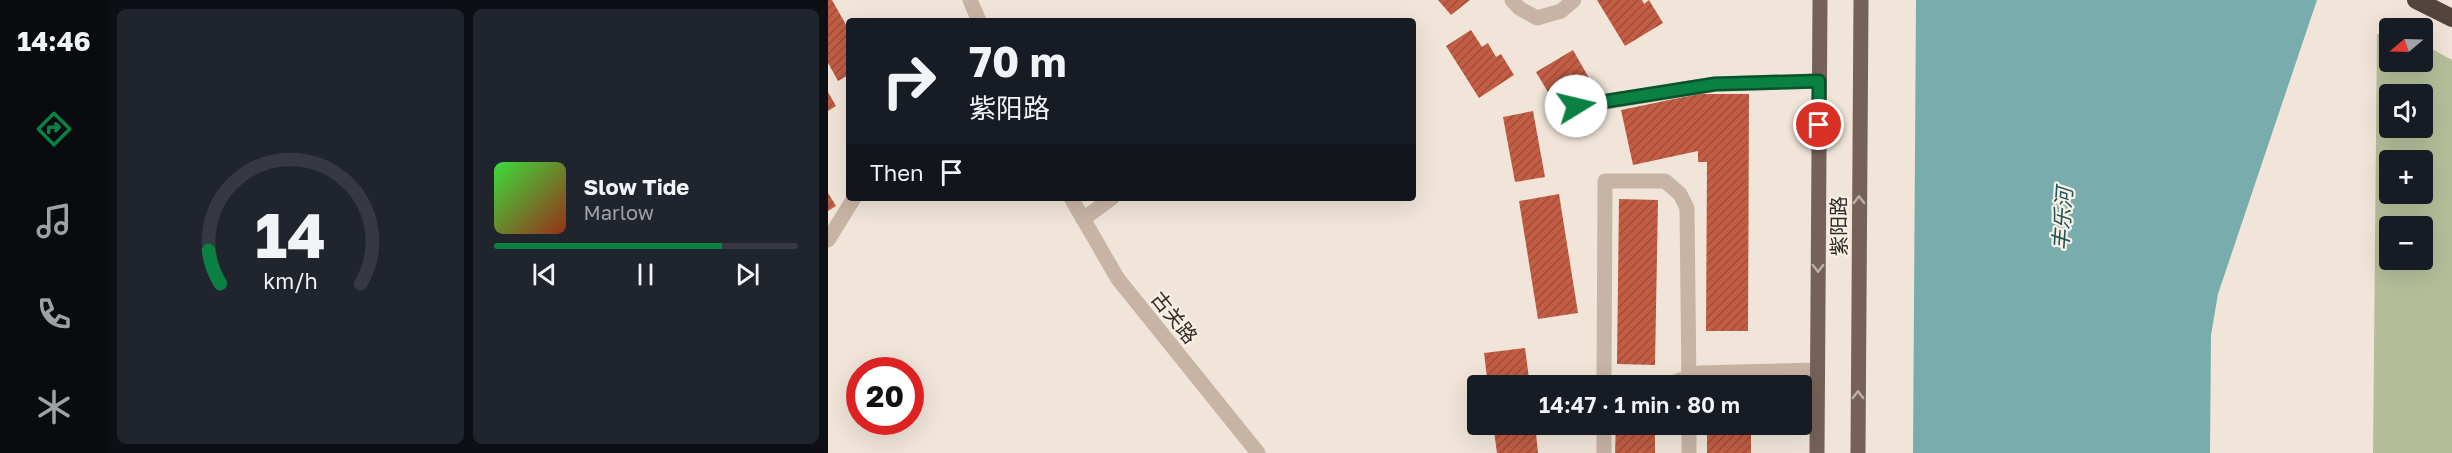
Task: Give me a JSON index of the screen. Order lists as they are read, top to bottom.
{
  "streets": {
    "main road": ["紫阳路"],
    "street": ["古关路"]
  },
  "water": ["丰乐河"],
  "north": "left",
  "page": {
    "tabs": "14:46",
    "map_buttons": ["+", "−"],
    "turn": ["70 m", "紫阳路"],
    "then": "Then",
    "song": ["Slow Tide", "Marlow"],
    "limit": "20",
    "trip": "14:47 · 1 min · 80 m",
    "gauge": ["14", "km/h"]
  }
}
